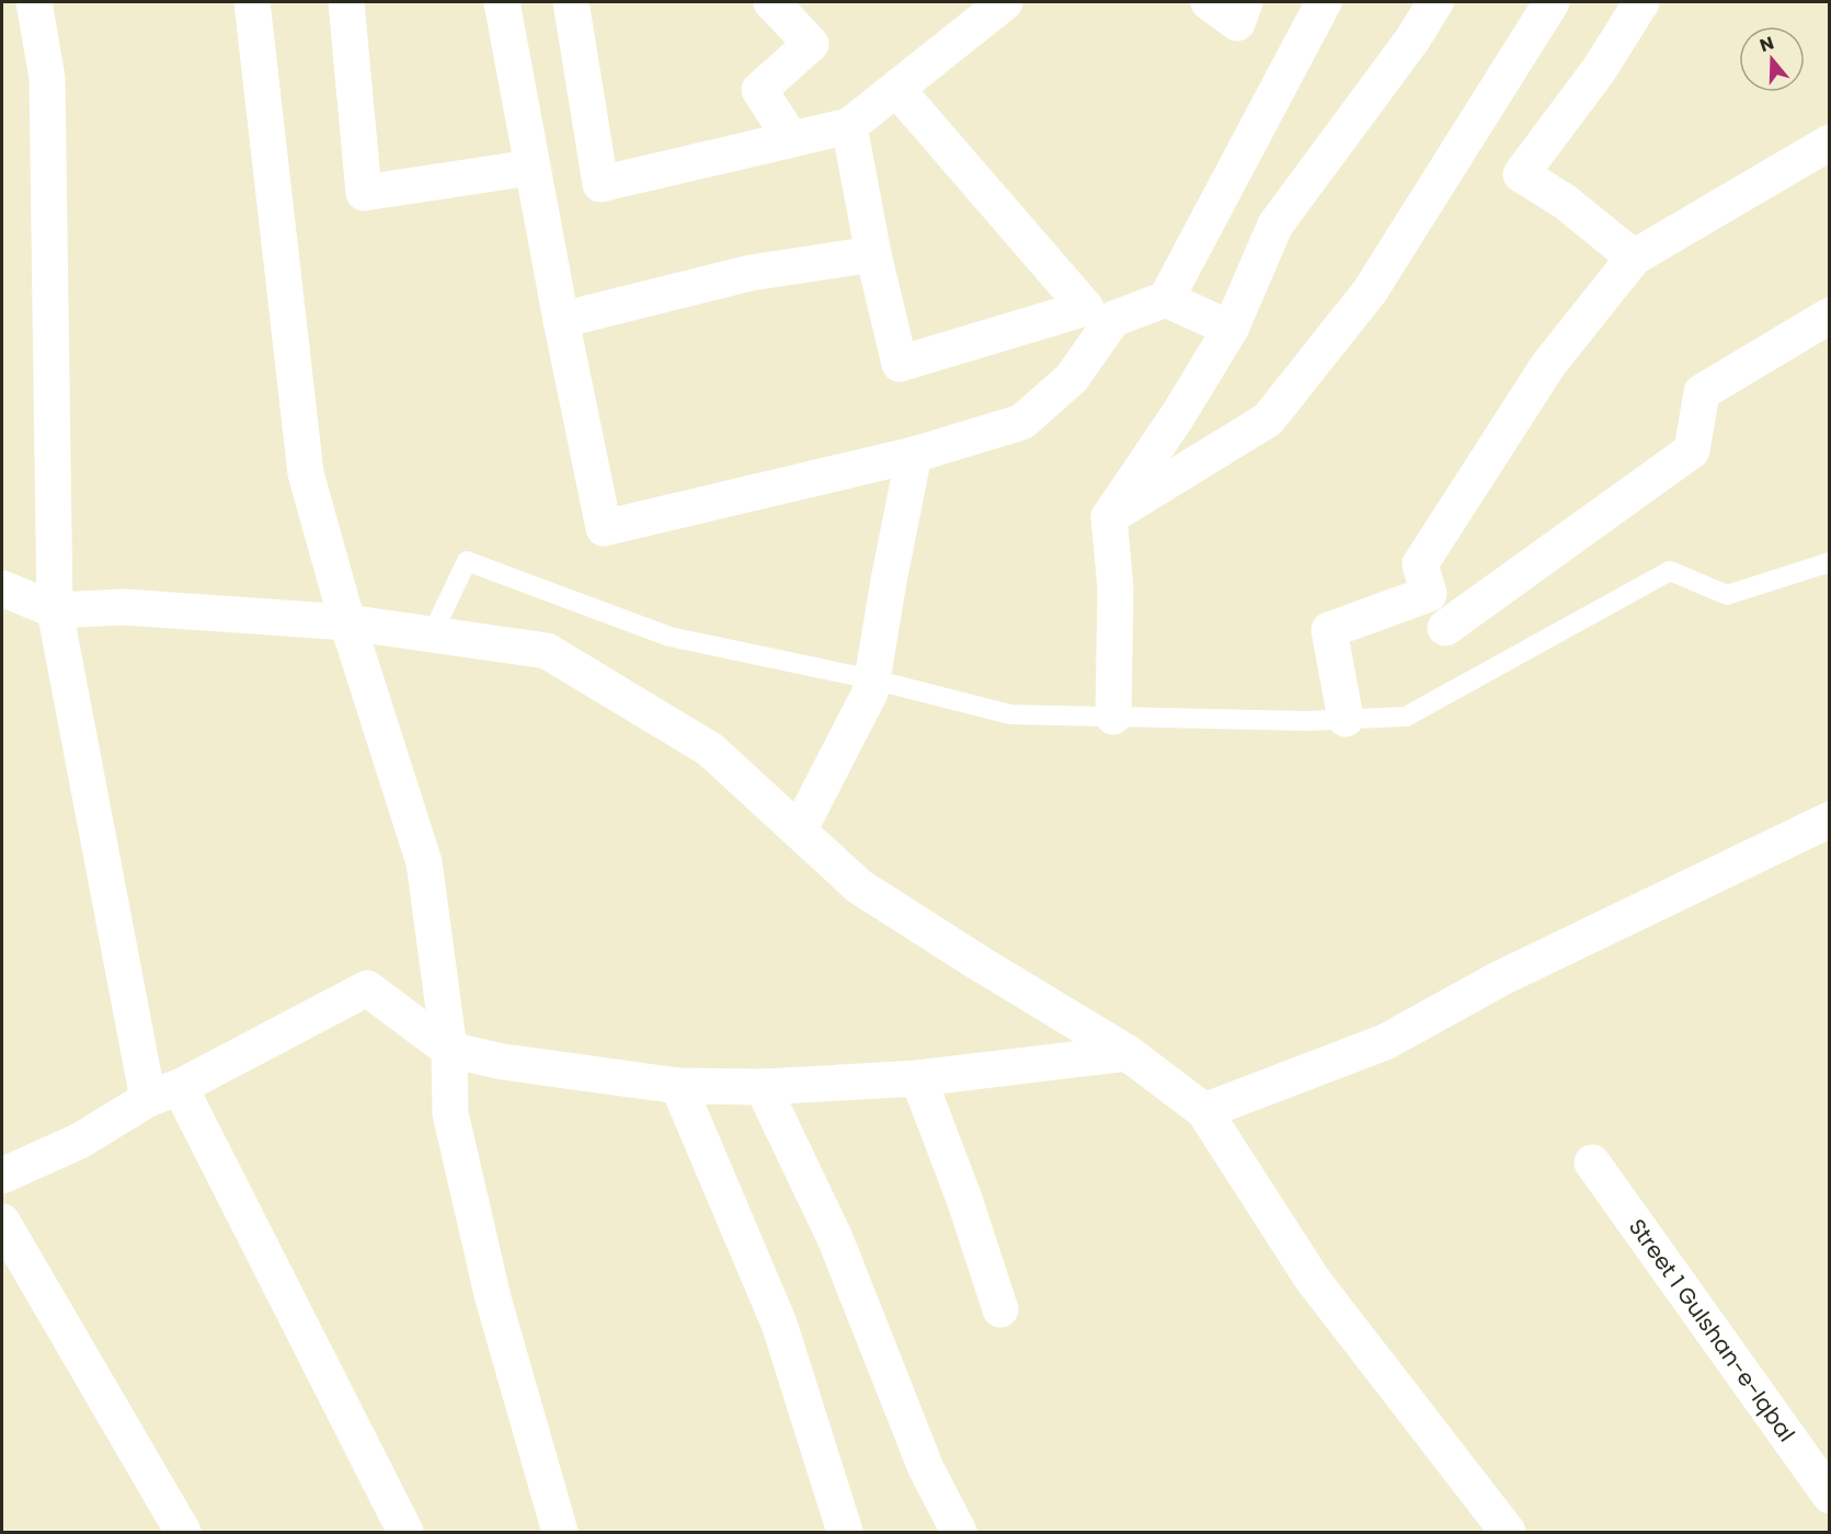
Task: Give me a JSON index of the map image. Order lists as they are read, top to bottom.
{
  "streets": {
    "street": ["Street 1 Gulshan-e-Iqbal"]
  },
  "north": "top"
}
